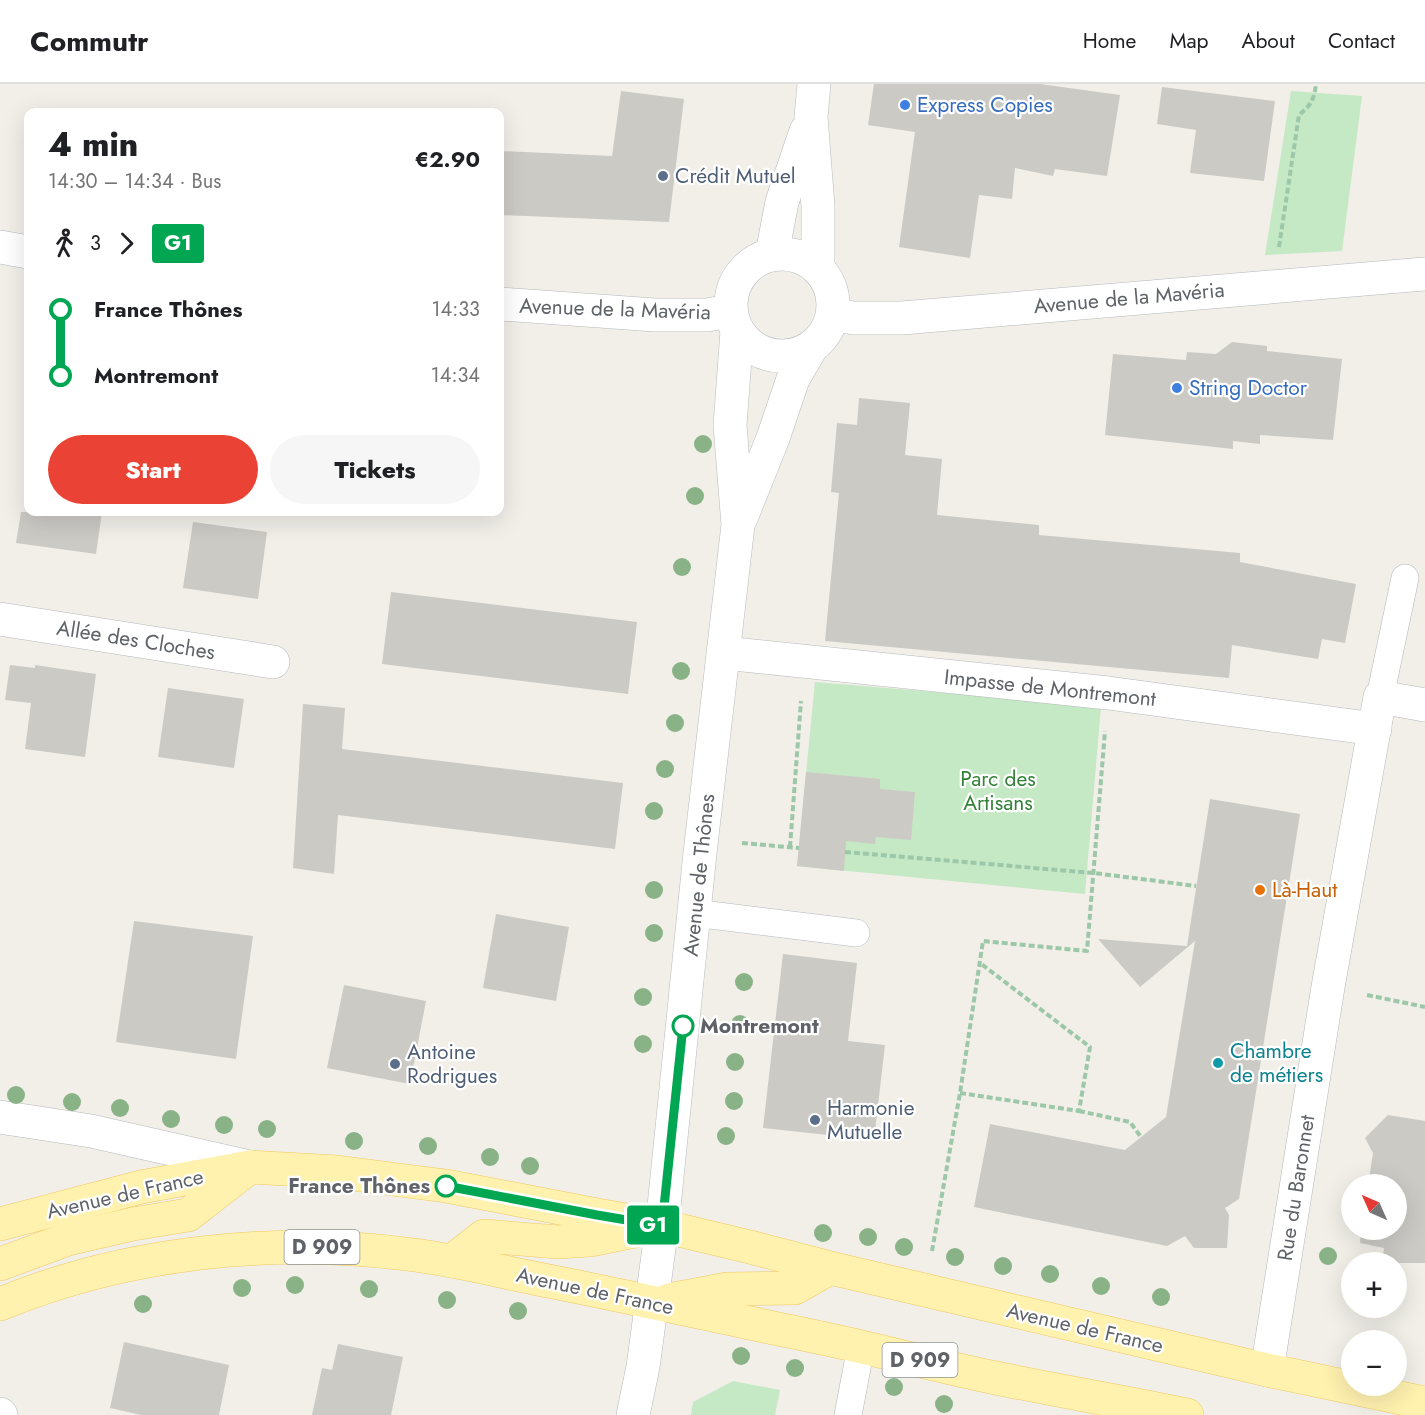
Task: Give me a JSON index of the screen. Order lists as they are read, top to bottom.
{
  "streets": {
    "main road": ["Avenue de France", "D 909"],
    "street": [
      "Avenue de la Mavéria",
      "Allée des Cloches",
      "Impasse de Montremont",
      "Avenue de Thônes",
      "Rue du Baronnet"
    ]
  },
  "crossings": [
    ["Avenue de la Mavéria", "Avenue de Thônes"],
    ["Impasse de Montremont", "Avenue de Thônes"],
    ["Impasse de Montremont", "Rue du Baronnet"],
    ["Avenue de Thônes", "Avenue de France"],
    ["Rue du Baronnet", "Avenue de France"]
  ],
  "parks": ["Parc des Artisans"],
  "places": [
    "Express Copies",
    "Crédit Mutuel",
    "String Doctor",
    "Là-Haut",
    "Montremont",
    "Chambre de métiers",
    "Antoine Rodrigues",
    "Harmonie Mutuelle",
    "France Thônes"
  ],
  "lines": ["bus line G1"],
  "north": "top left",
  "page": {
    "header": "Commutr",
    "nav": [
      "Home",
      "Map",
      "About",
      "Contact"
    ],
    "on_map": "G1",
    "heading": ["4 min", "14:30 – 14:34 · Bus", "€2.90"],
    "legs": ["3", "G1"],
    "list": [
      {
        "name": "France Thônes",
        "value": "14:33"
      },
      {
        "name": "Montremont",
        "value": "14:34"
      }
    ],
    "buttons": ["Start", "Tickets"],
    "map_buttons": ["+", "−"]
  }
}
